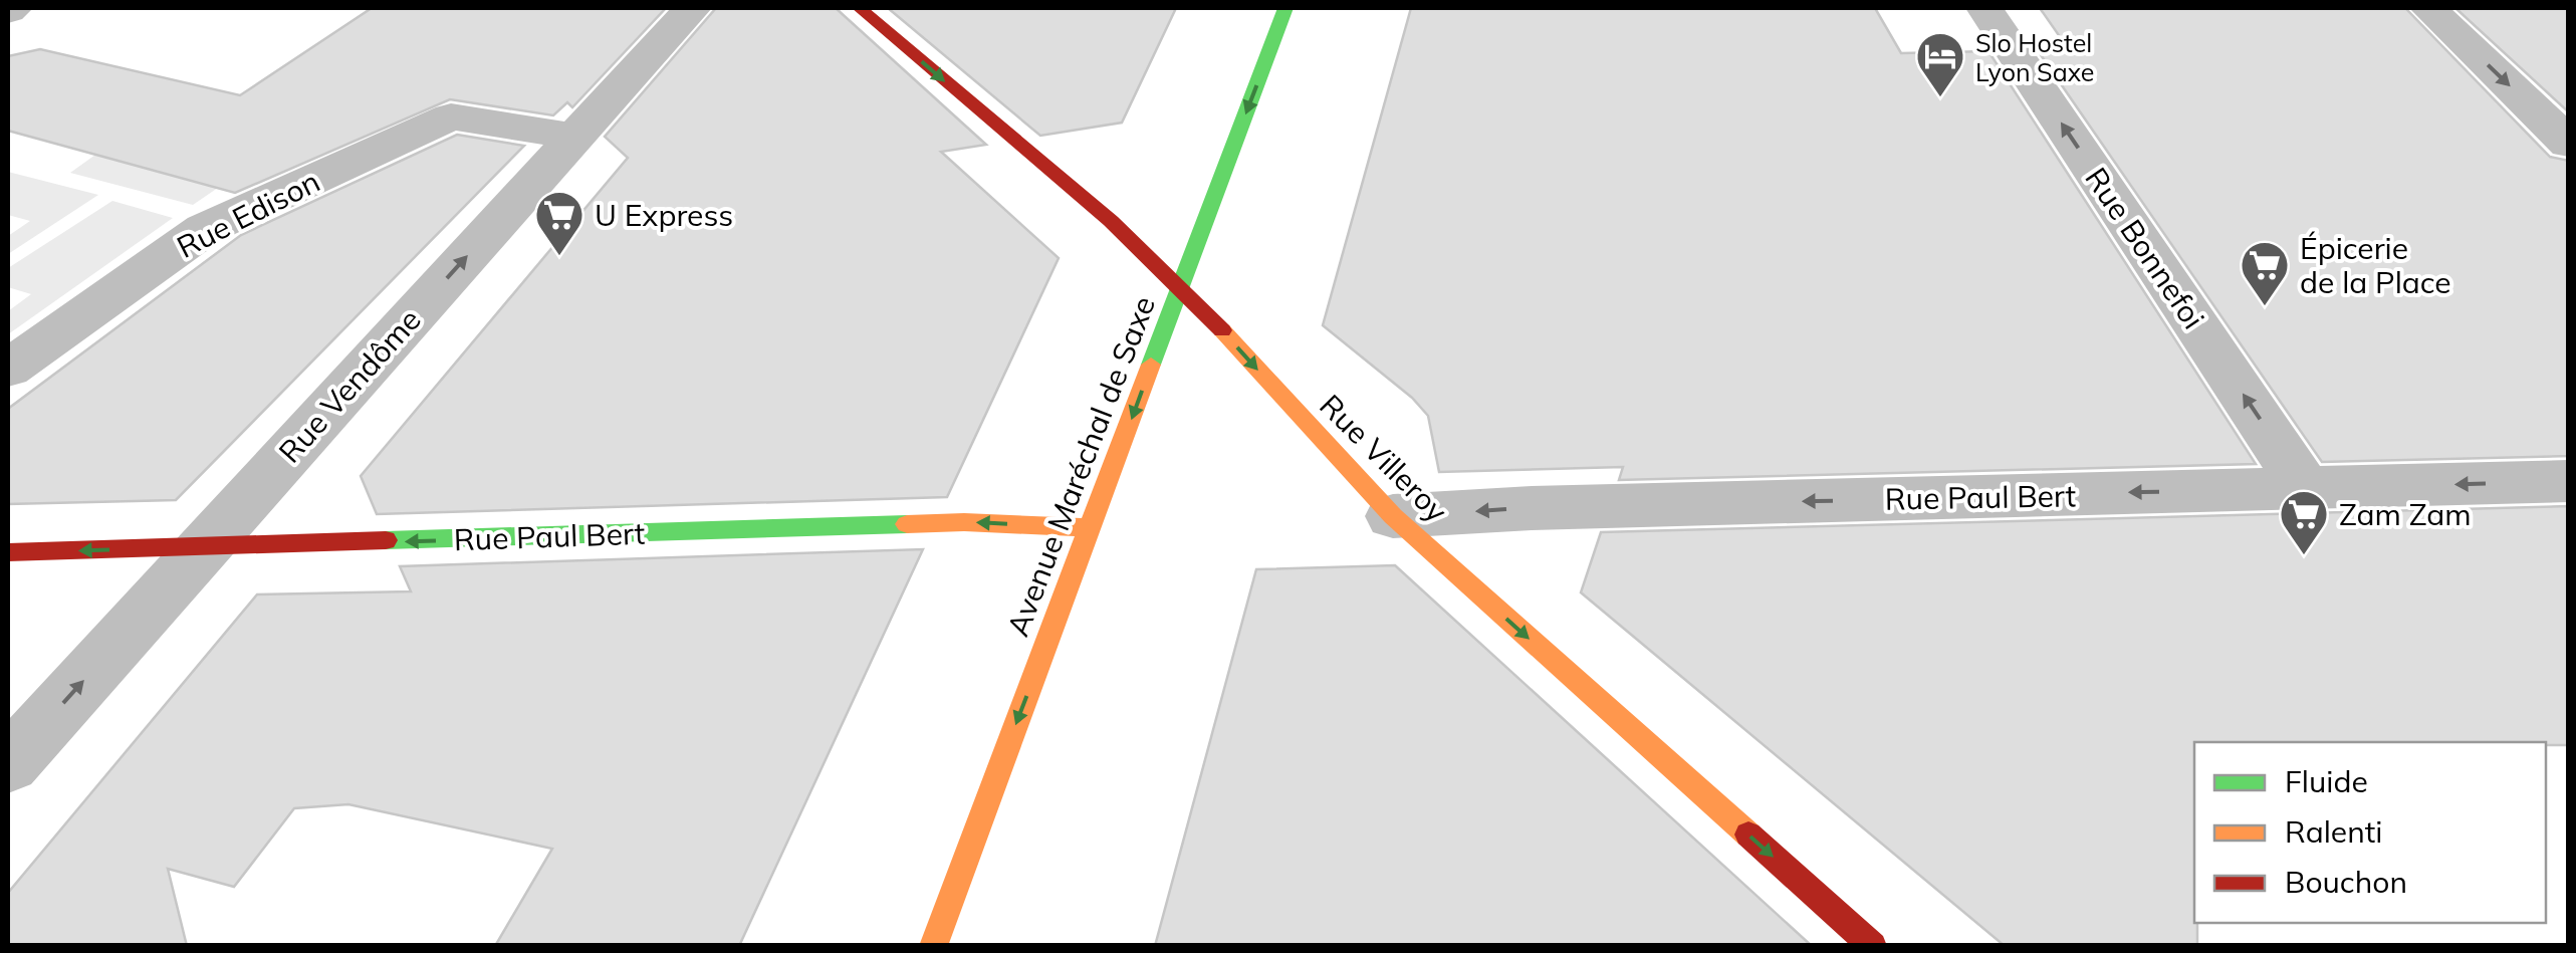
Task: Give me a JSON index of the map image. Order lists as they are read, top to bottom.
{
  "streets": {
    "street": [
      "Rue Edison",
      "Rue Bonnefoi",
      "Rue Vendôme",
      "Rue Villeroy",
      "Avenue Maréchal de Saxe",
      "Rue Paul Bert"
    ]
  },
  "crossings": [
    ["Rue Edison", "Rue Vendôme"],
    ["Rue Bonnefoi", "Rue Paul Bert"],
    ["Rue Vendôme", "Rue Paul Bert"],
    ["Rue Villeroy", "Avenue Maréchal de Saxe"],
    ["Rue Villeroy", "Rue Paul Bert"],
    ["Avenue Maréchal de Saxe", "Rue Paul Bert"]
  ],
  "one_way": [
    "Rue Vendôme",
    "Rue Villeroy",
    "Avenue Maréchal de Saxe",
    "Rue Paul Bert"
  ],
  "places": {
    "hotel": ["Slo Hostel Lyon Saxe"],
    "supermarket": ["U Express", "Épicerie de la Place", "Zam Zam"]
  },
  "legend": ["Fluide", "Ralenti", "Bouchon"]
}
